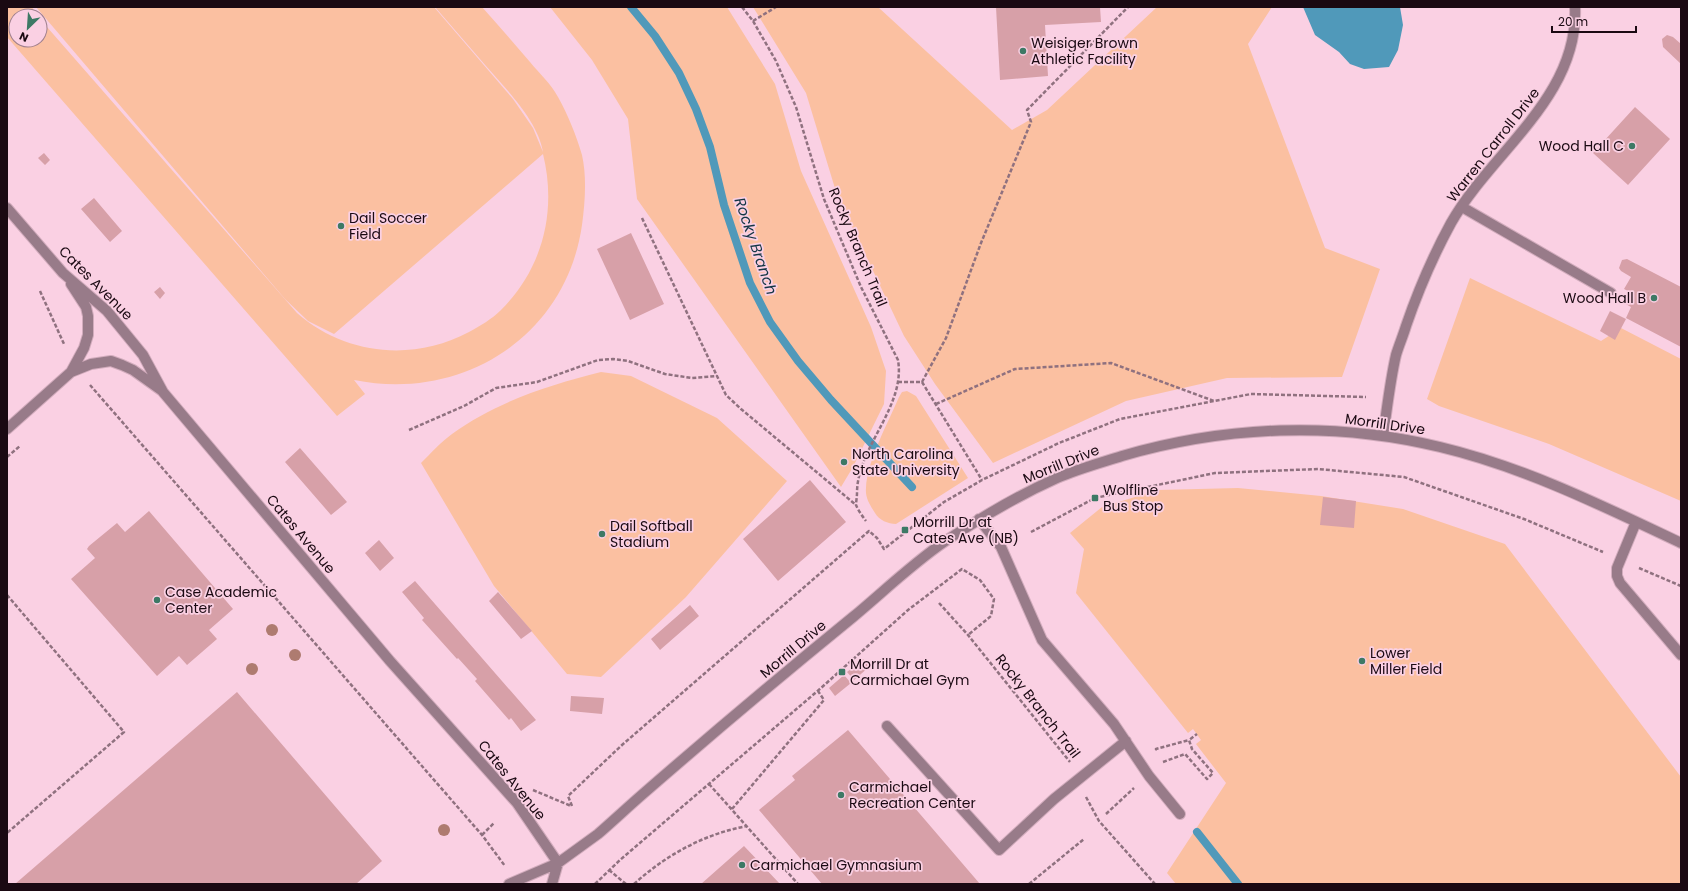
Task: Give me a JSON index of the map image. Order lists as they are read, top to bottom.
{
  "streets": {
    "street": ["Warren Carroll Drive", "Cates Avenue", "Morrill Drive"],
    "path": ["Rocky Branch Trail"]
  },
  "crossings": [
    ["Warren Carroll Drive", "Morrill Drive"],
    ["Cates Avenue", "Morrill Drive"]
  ],
  "water": ["Rocky Branch"],
  "places": {
    "other": [
      "Weisiger Brown Athletic Facility",
      "Wood Hall C",
      "Dail Soccer Field",
      "Wood Hall B",
      "North Carolina State University",
      "Dail Softball Stadium",
      "Case Academic Center",
      "Lower Miller Field",
      "Carmichael Recreation Center",
      "Carmichael Gymnasium"
    ],
    "transit": ["Wolfline Bus Stop", "Morrill Dr at Cates Ave (NB)", "Morrill Dr at Carmichael Gym"]
  },
  "scale_bar": "20 m",
  "north": "bottom left"
}
